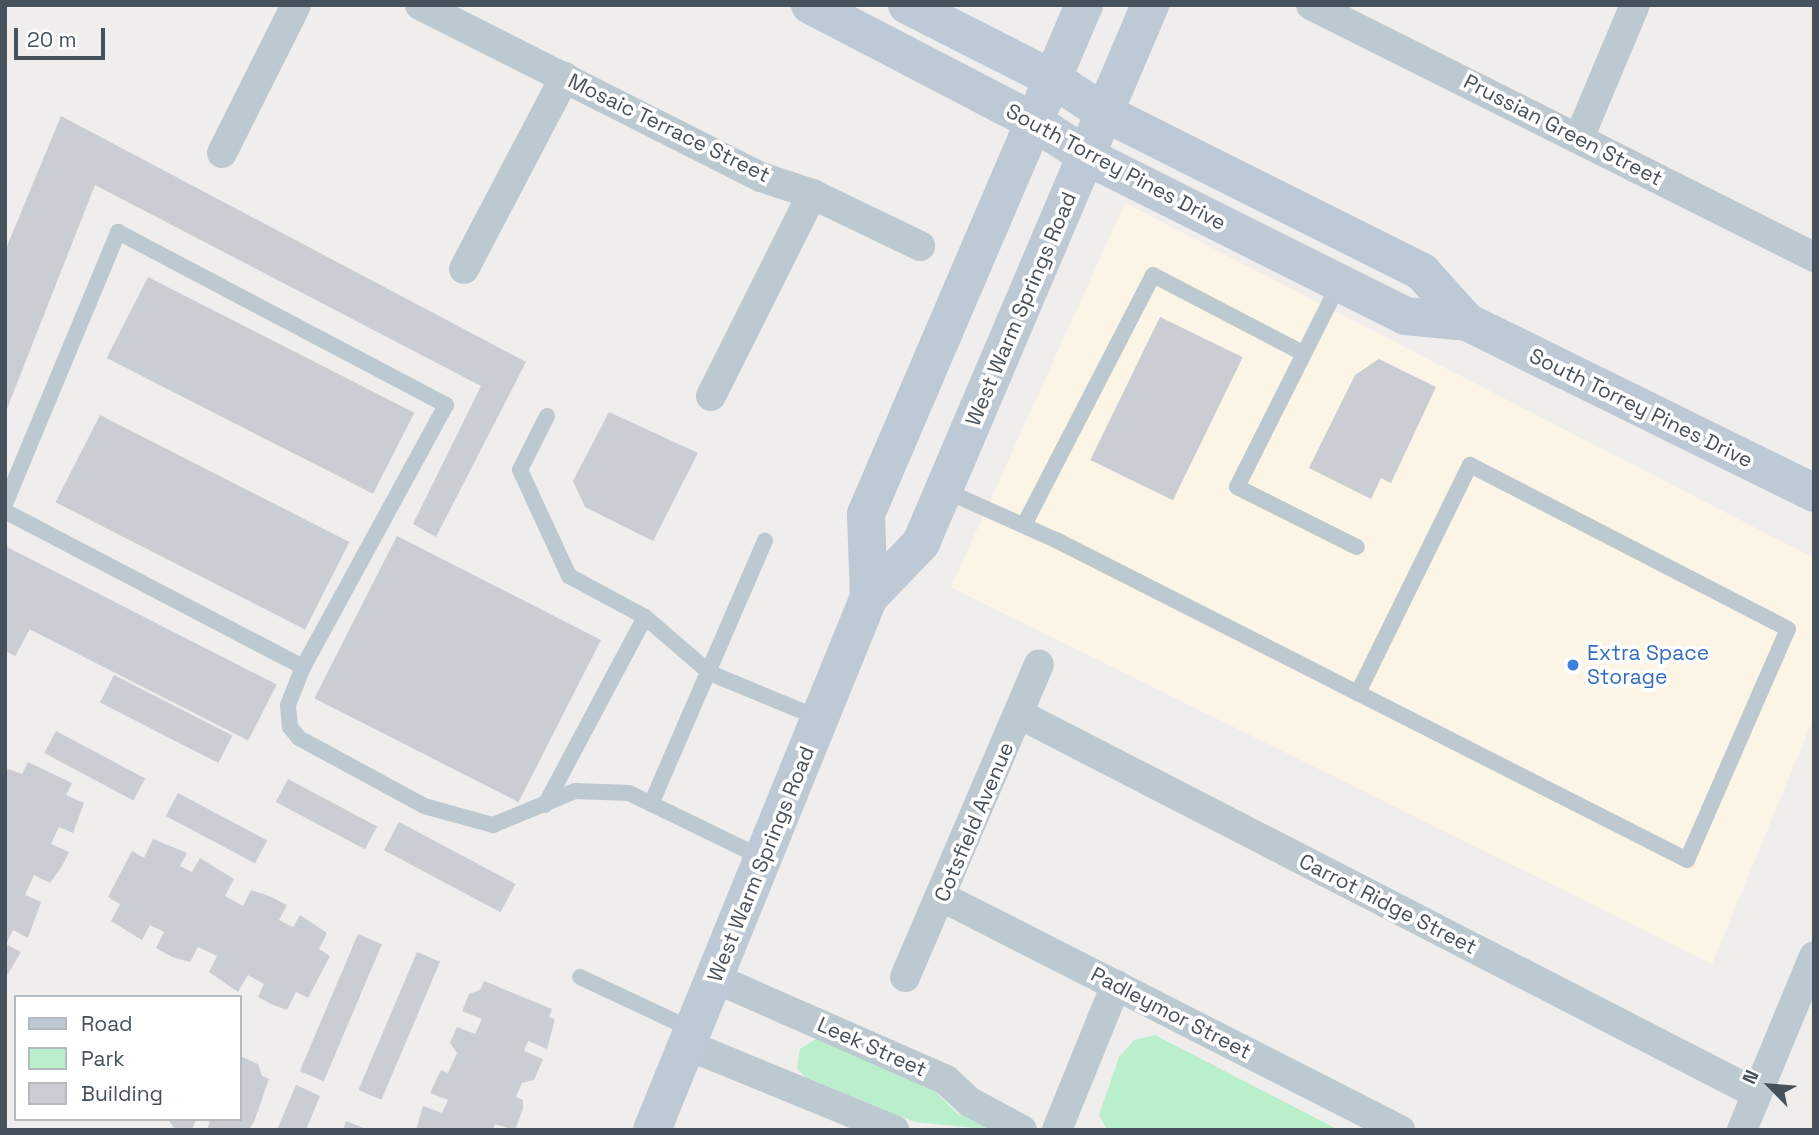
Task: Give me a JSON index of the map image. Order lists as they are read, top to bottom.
{
  "streets": {
    "main road": ["South Torrey Pines Drive", "West Warm Springs Road"],
    "street": [
      "Mosaic Terrace Street",
      "Prussian Green Street",
      "Cotsfield Avenue",
      "Carrot Ridge Street",
      "Padleymor Street",
      "Leek Street"
    ]
  },
  "crossings": [
    ["South Torrey Pines Drive", "West Warm Springs Road"],
    ["West Warm Springs Road", "Leek Street"],
    ["Cotsfield Avenue", "Carrot Ridge Street"],
    ["Cotsfield Avenue", "Padleymor Street"]
  ],
  "places": ["Extra Space Storage"],
  "legend": ["Road", "Park", "Building"],
  "scale_bar": "20 m",
  "north": "top left"
}
